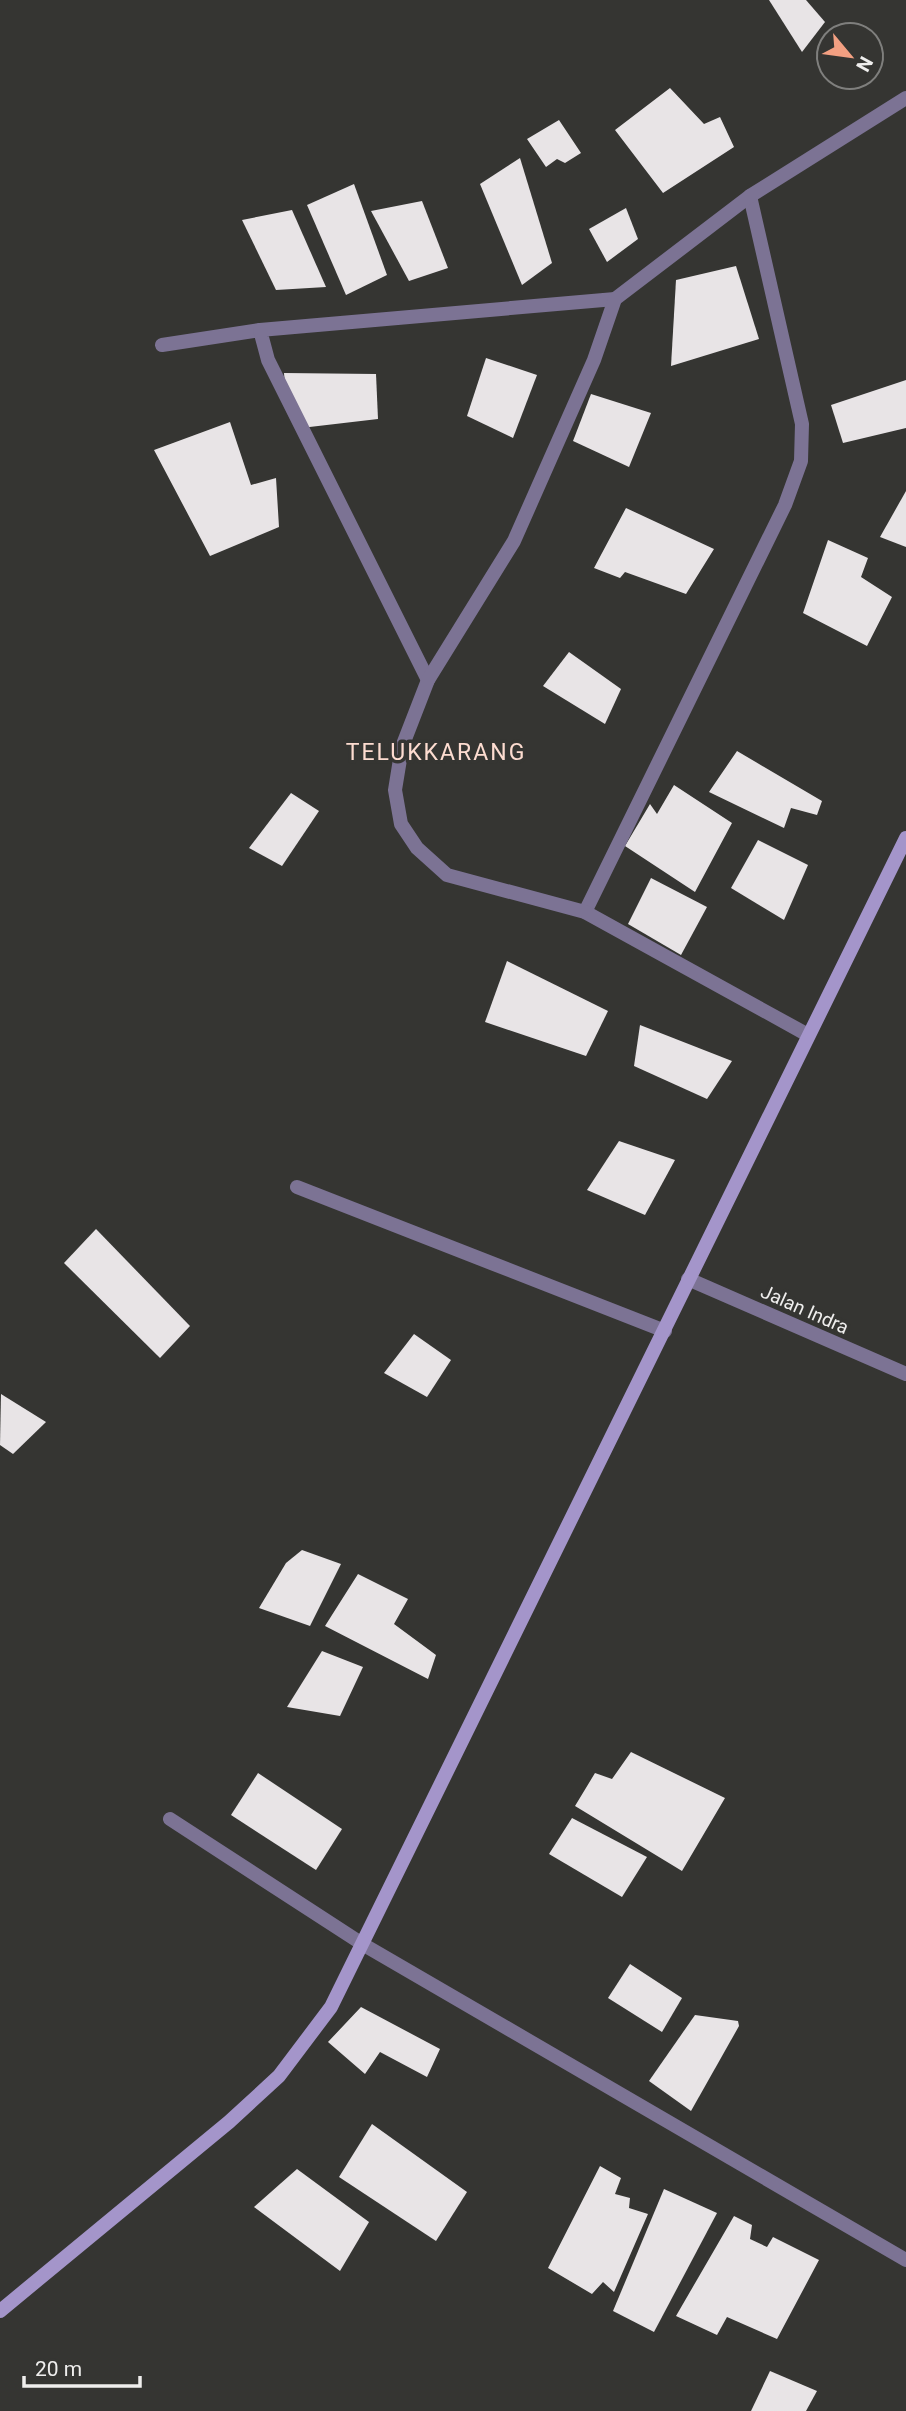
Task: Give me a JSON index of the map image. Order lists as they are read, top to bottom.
{
  "streets": {
    "street": ["Jalan Indra"]
  },
  "districts": ["TELUKKARANG"],
  "scale_bar": "20 m",
  "north": "bottom right"
}
